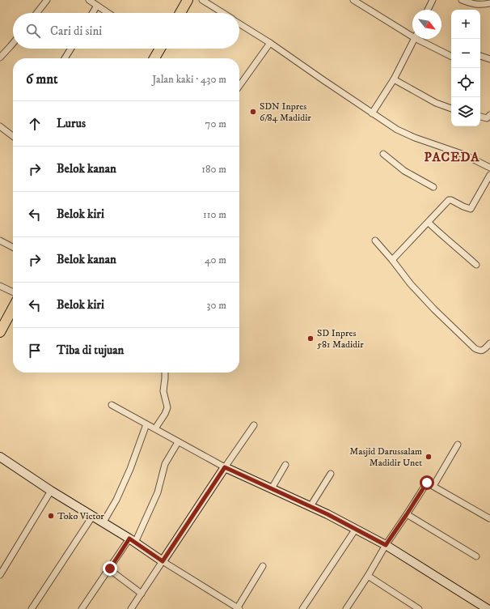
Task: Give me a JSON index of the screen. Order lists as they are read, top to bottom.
{
  "districts": ["PACEDA"],
  "places": [
    "SDN Inpres 6/84 Madidir",
    "SD Inpres 581 Madidir",
    "Masjid Darussalam Madidir Unet",
    "Toko Victor"
  ],
  "north": "bottom right",
  "page": {
    "map_buttons": ["+", "−"],
    "search": "Cari di sini",
    "heading": ["6 mnt", "Jalan kaki · 430 m"],
    "list": [
      ["Lurus", "70 m"],
      ["Belok kanan", "180 m"],
      ["Belok kiri", "110 m"],
      ["Belok kanan", "40 m"],
      ["Belok kiri", "30 m"],
      "Tiba di tujuan"
    ]
  }
}
